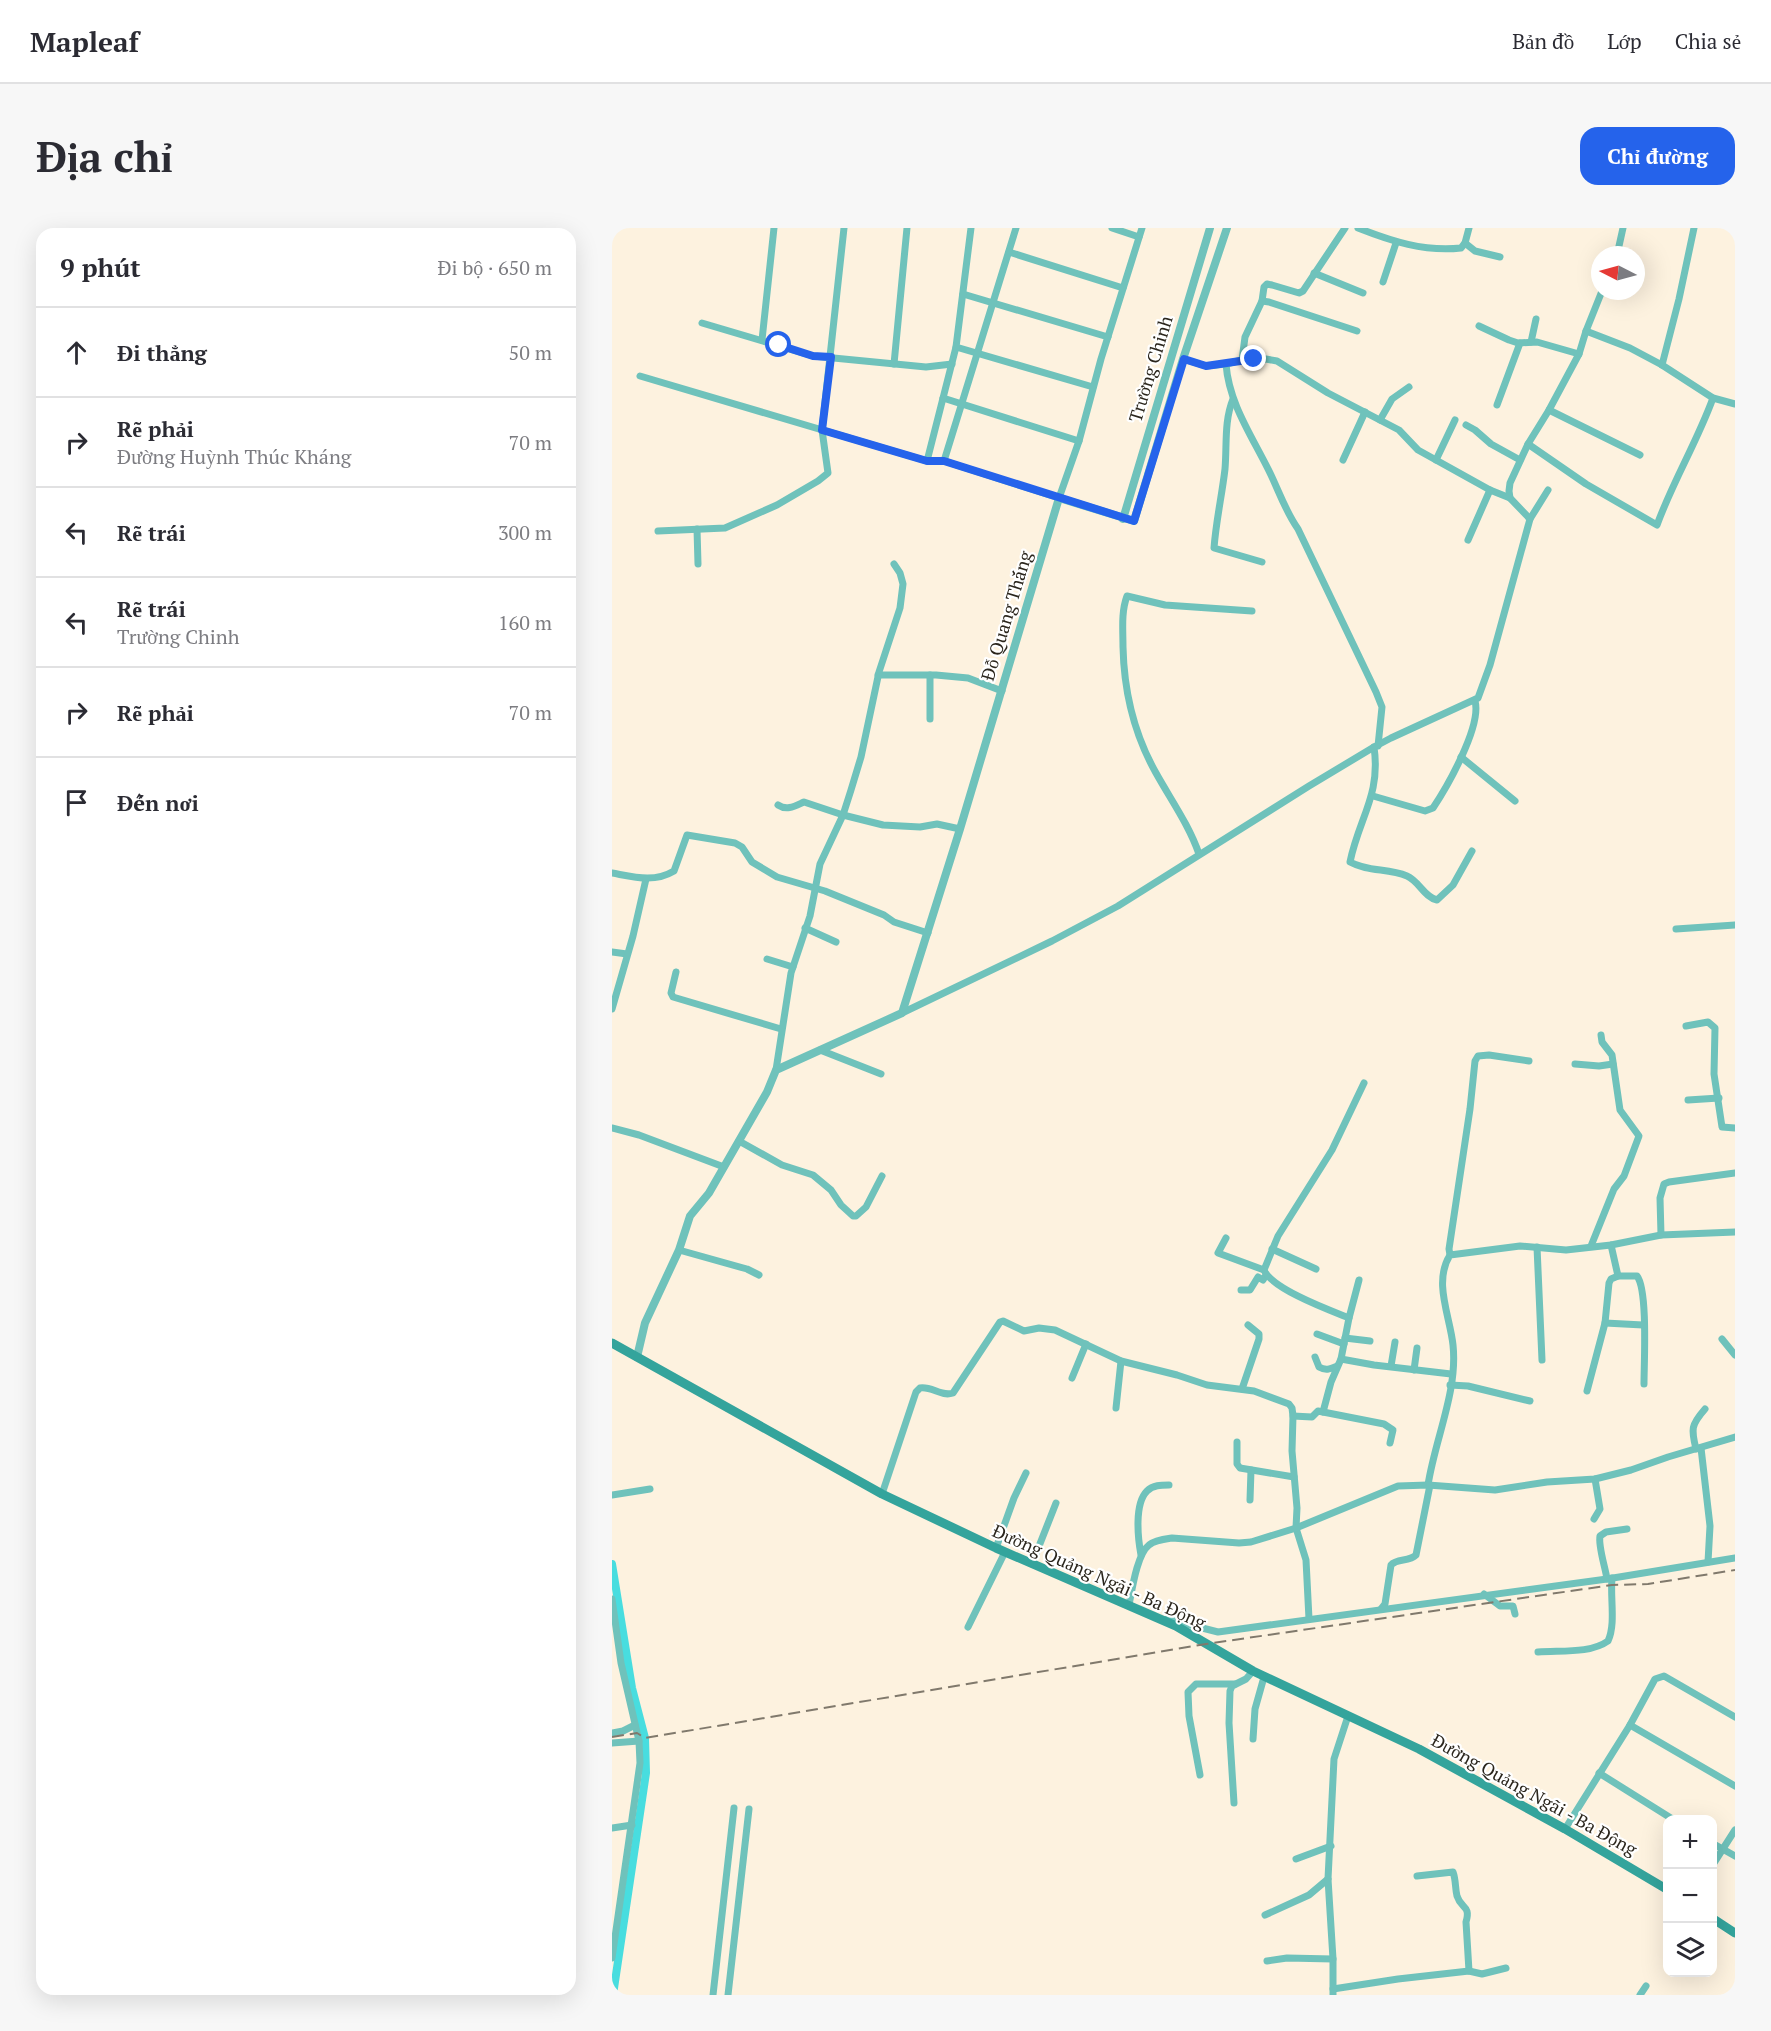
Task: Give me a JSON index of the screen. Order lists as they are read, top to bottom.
{
  "streets": {
    "main road": ["Đường Quảng Ngãi - Ba Động"],
    "street": ["Trường Chinh", "Đỗ Quang Thắng"]
  },
  "north": "left",
  "page": {
    "header": "Mapleaf",
    "nav": ["Bản đồ", "Lớp", "Chia sẻ"],
    "buttons": "Chỉ đường",
    "title": "Địa chỉ",
    "heading": ["9 phút", "Đi bộ · 650 m"],
    "list": [
      ["Đi thẳng", "50 m"],
      ["Rẽ phải", "Đường Huỳnh Thúc Kháng", "70 m"],
      ["Rẽ trái", "300 m"],
      ["Rẽ trái", "Trường Chinh", "160 m"],
      ["Rẽ phải", "70 m"],
      "Đến nơi"
    ],
    "map_buttons": ["+", "−"]
  }
}
